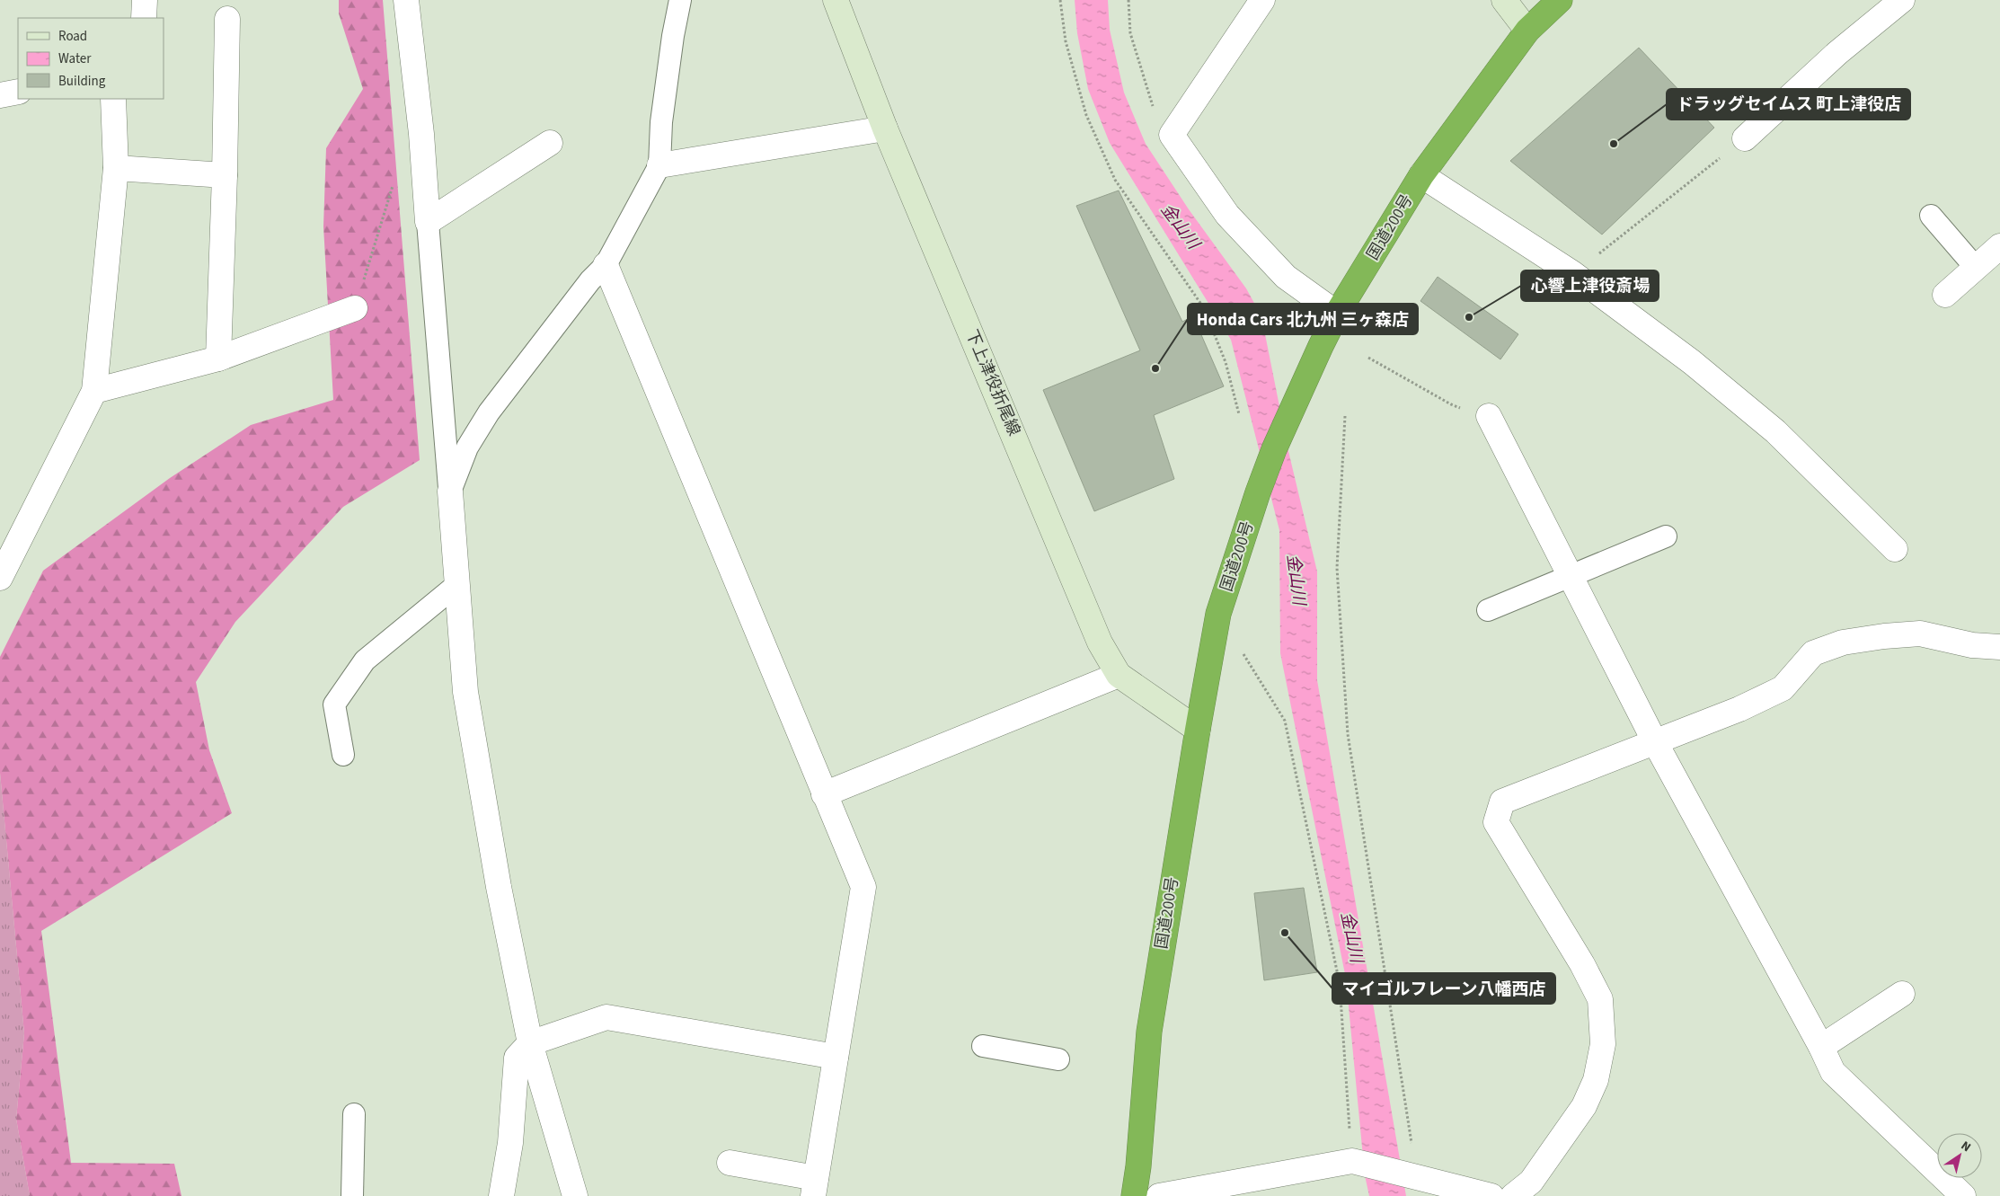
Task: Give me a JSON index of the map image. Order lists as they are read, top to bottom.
{
  "streets": {
    "highway": ["国道200号"],
    "main road": ["下上津役折尾線"]
  },
  "crossings": [
    ["国道200号", "下上津役折尾線"]
  ],
  "water": ["金山川"],
  "places": [
    "ドラッグセイムス 町上津役店",
    "心響上津役斎場",
    "Honda Cars 北九州 三ヶ森店",
    "マイゴルフレーン八幡西店"
  ],
  "legend": ["Road", "Water", "Building"],
  "north": "top right"
}
